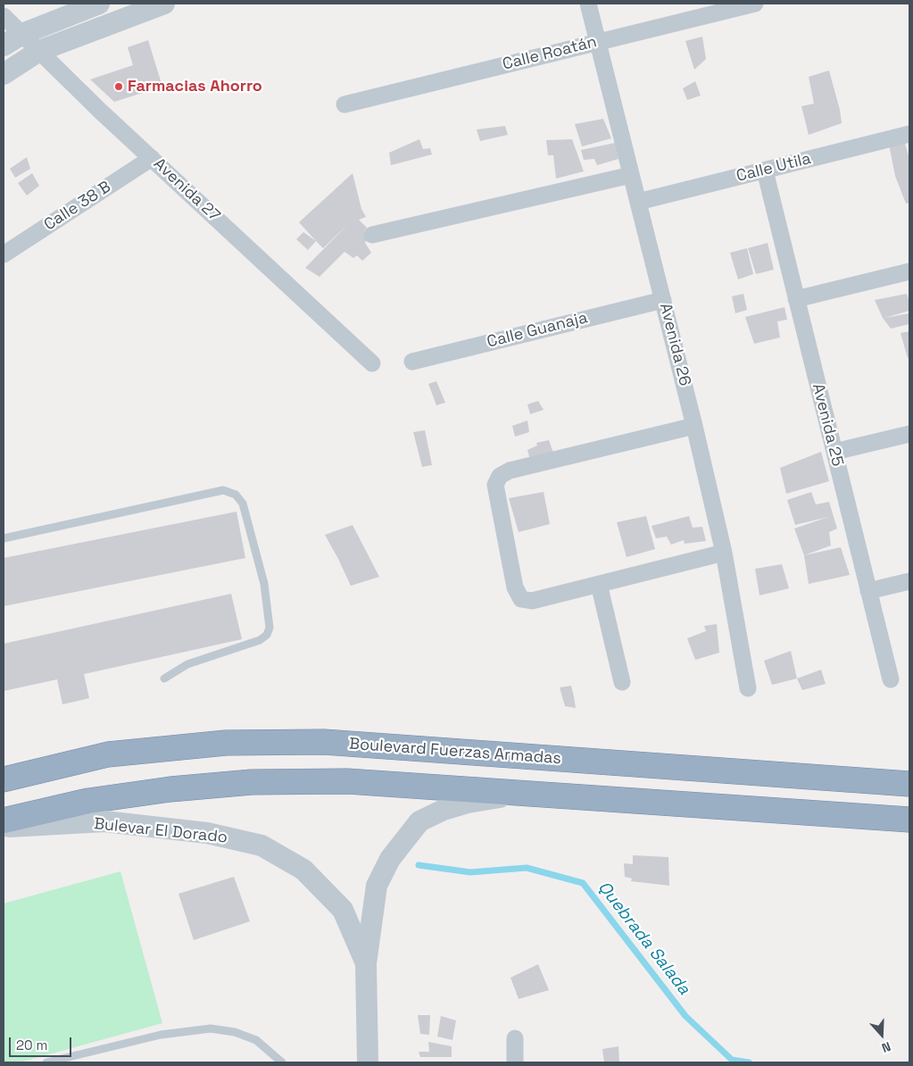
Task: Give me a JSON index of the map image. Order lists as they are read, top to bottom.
{
  "streets": {
    "highway": ["Boulevard Fuerzas Armadas"],
    "street": [
      "Calle Roatán",
      "Calle Utila",
      "Avenida 27",
      "Calle 38 B",
      "Calle Guanaja",
      "Avenida 26",
      "Avenida 25",
      "Bulevar El Dorado"
    ]
  },
  "crossings": [
    ["Calle Roatán", "Avenida 26"],
    ["Calle Utila", "Avenida 26"],
    ["Calle Utila", "Avenida 25"],
    ["Avenida 27", "Calle 38 B"],
    ["Calle Guanaja", "Avenida 26"]
  ],
  "water": ["Quebrada Salada"],
  "places": ["Farmacias Ahorro"],
  "scale_bar": "20 m",
  "north": "bottom"
}
